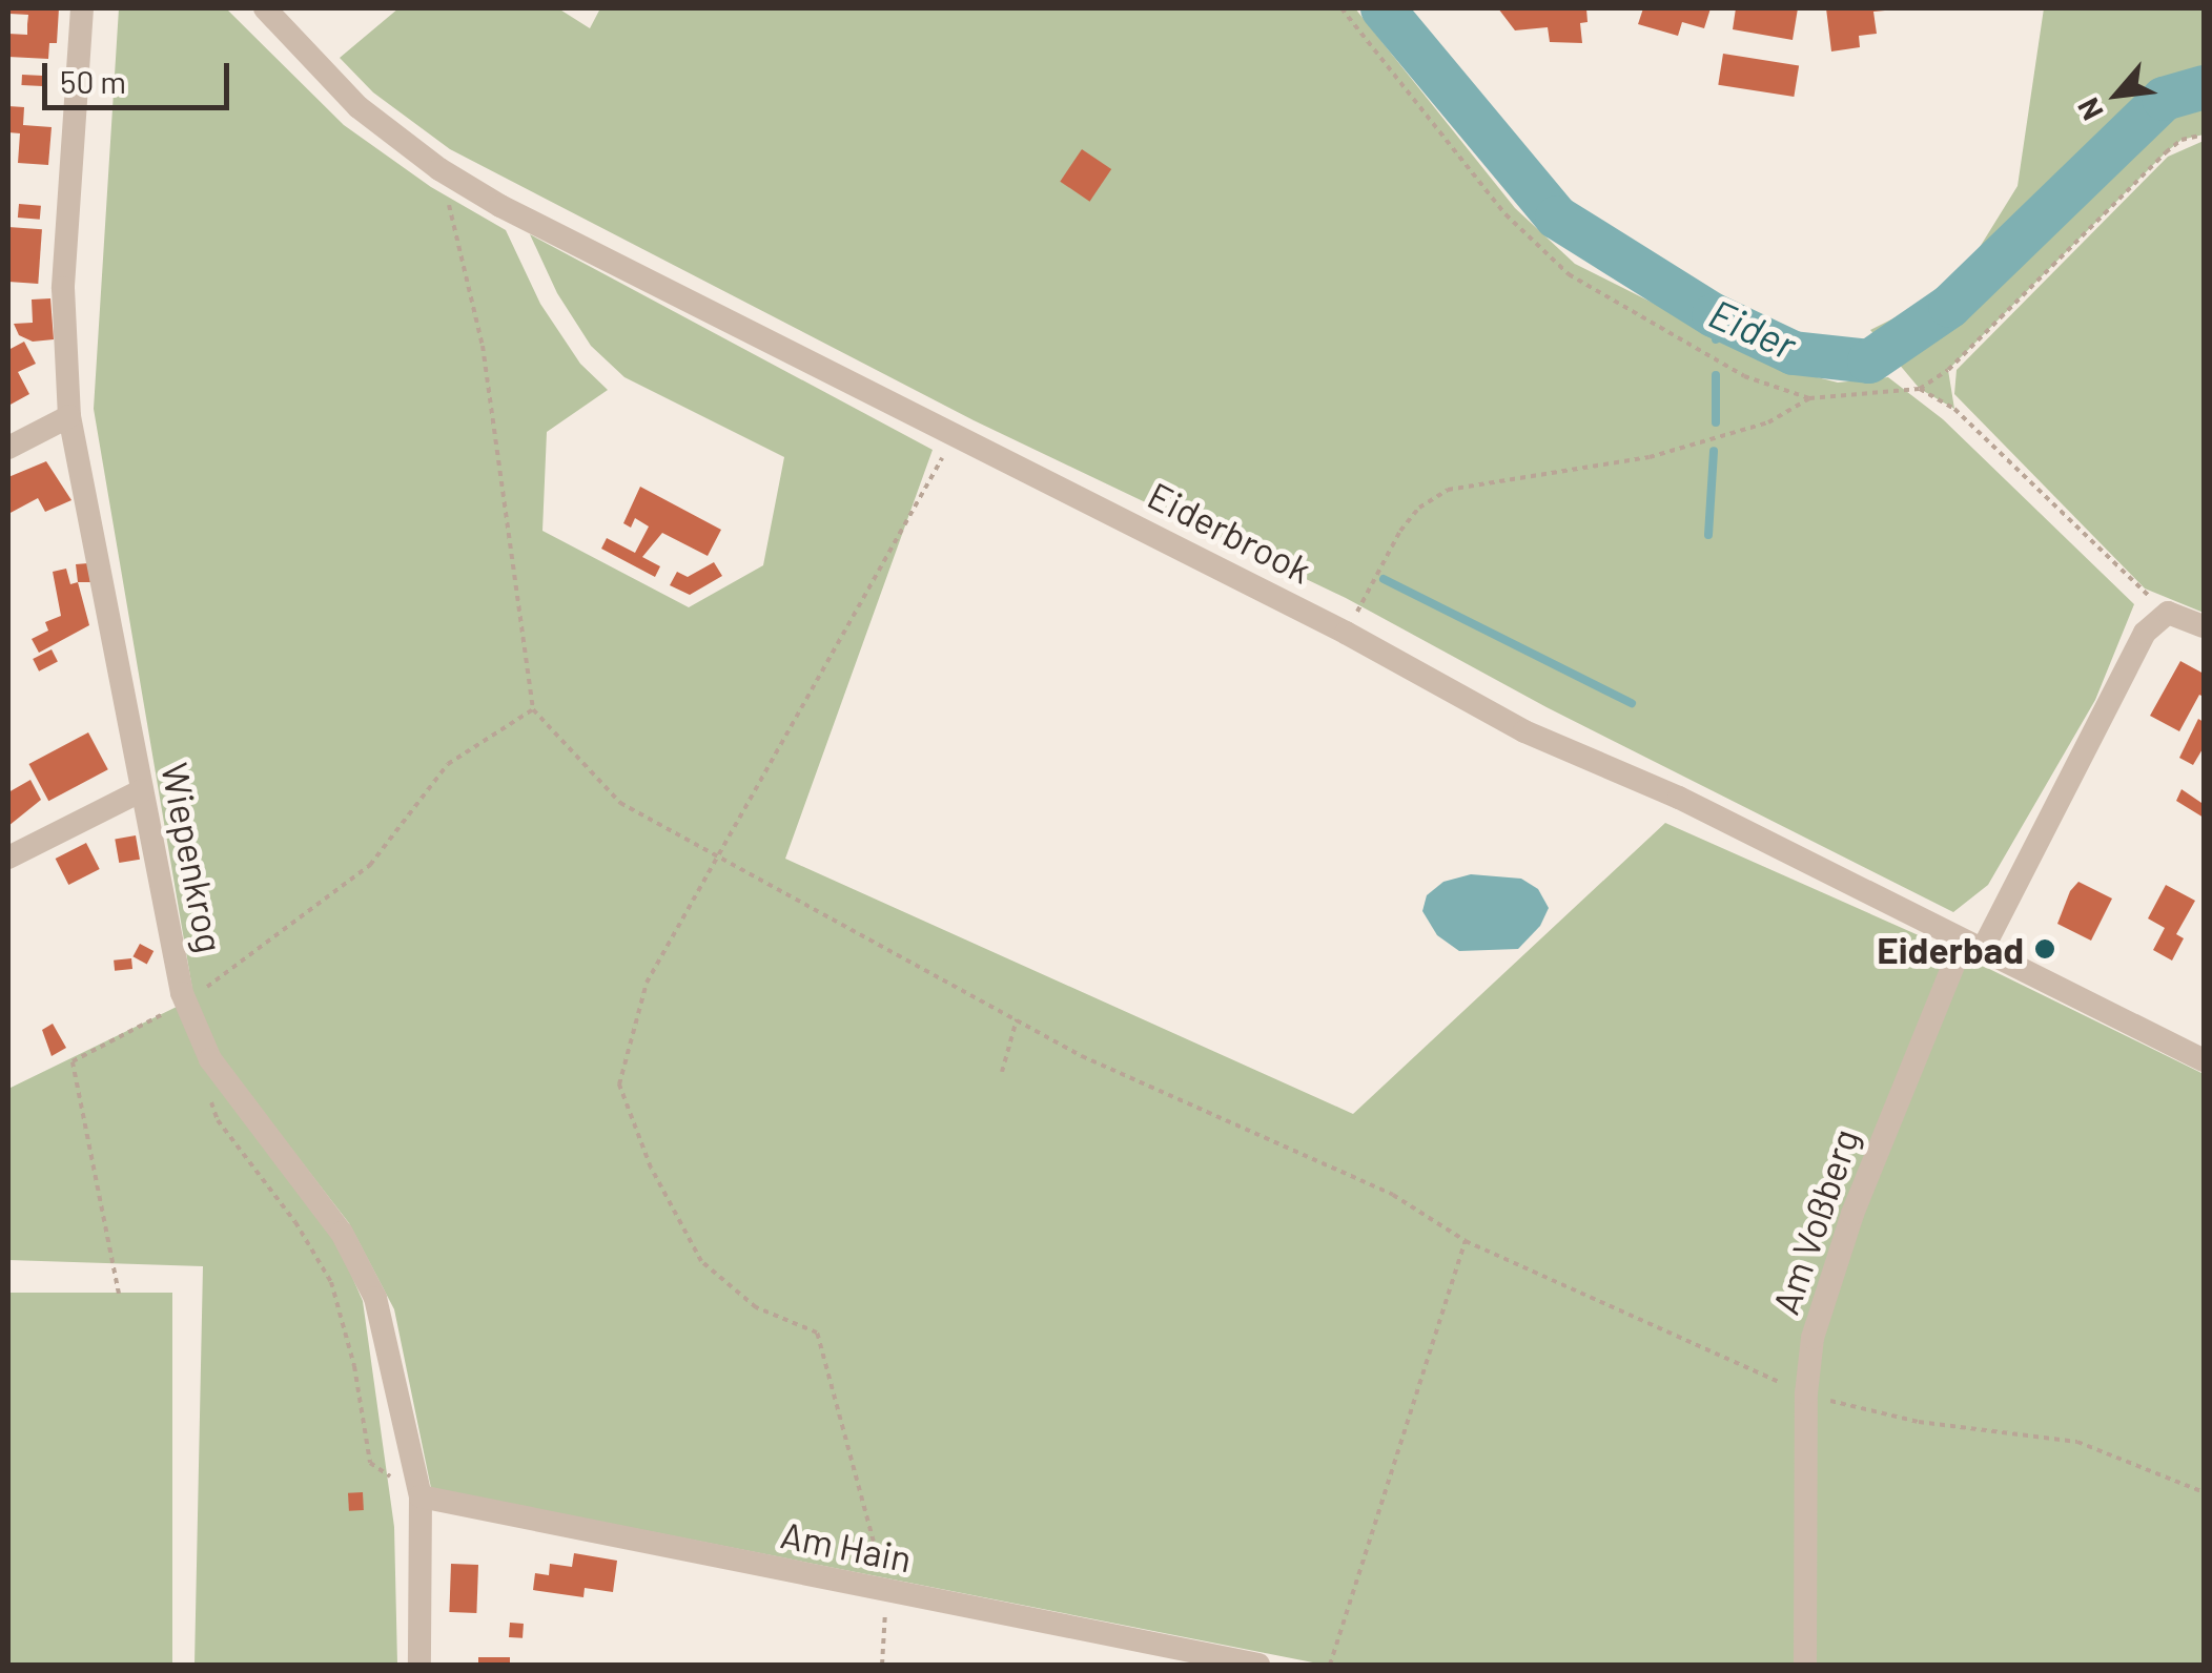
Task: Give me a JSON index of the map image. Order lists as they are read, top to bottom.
{
  "streets": {
    "street": [
      "Eiderbrook",
      "Wiepenkrog",
      "Am Voßberg",
      "Am Hain"
    ]
  },
  "crossings": [
    ["Eiderbrook", "Am Voßberg"],
    ["Wiepenkrog", "Am Hain"]
  ],
  "water": ["Eider"],
  "places": ["Eiderbad"],
  "scale_bar": "50 m",
  "north": "bottom left"
}
